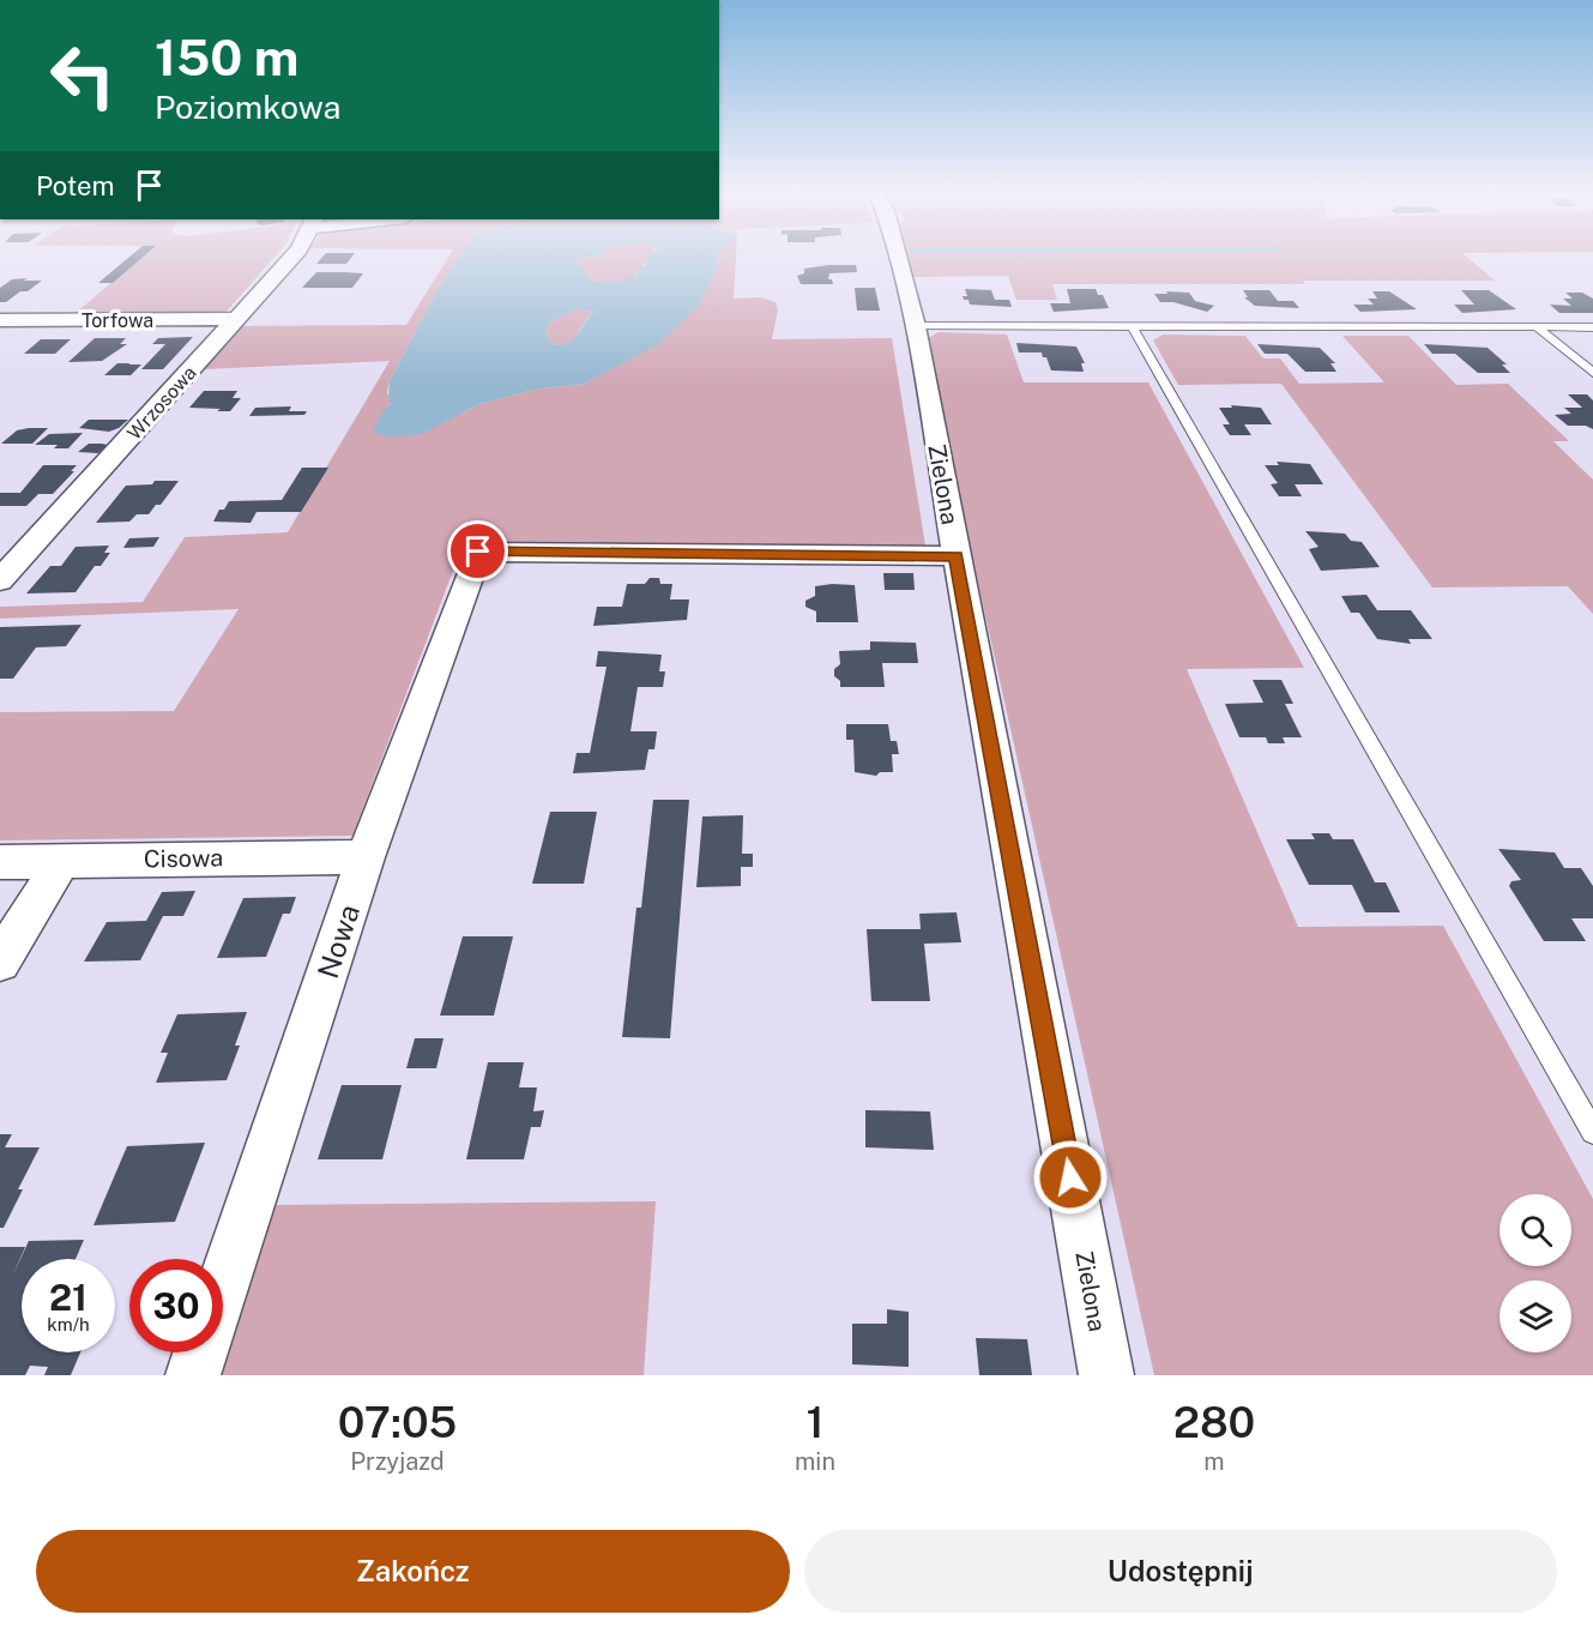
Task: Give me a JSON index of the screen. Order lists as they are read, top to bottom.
{
  "streets": {
    "street": [
      "Torfowa",
      "Wrzosowa",
      "Zielona",
      "Cisowa",
      "Nowa"
    ]
  },
  "crossings": [
    ["Torfowa", "Wrzosowa"],
    ["Zielona", "Nowa"],
    ["Cisowa", "Nowa"]
  ],
  "page": {
    "turn": ["150 m", "Poziomkowa"],
    "then": "Potem",
    "speed": "21 km/h",
    "limit": "30",
    "eta": [
      "07:05",
      "Przyjazd",
      "1",
      "min",
      "280",
      "m"
    ],
    "buttons": ["Zakończ", "Udostępnij"]
  }
}
